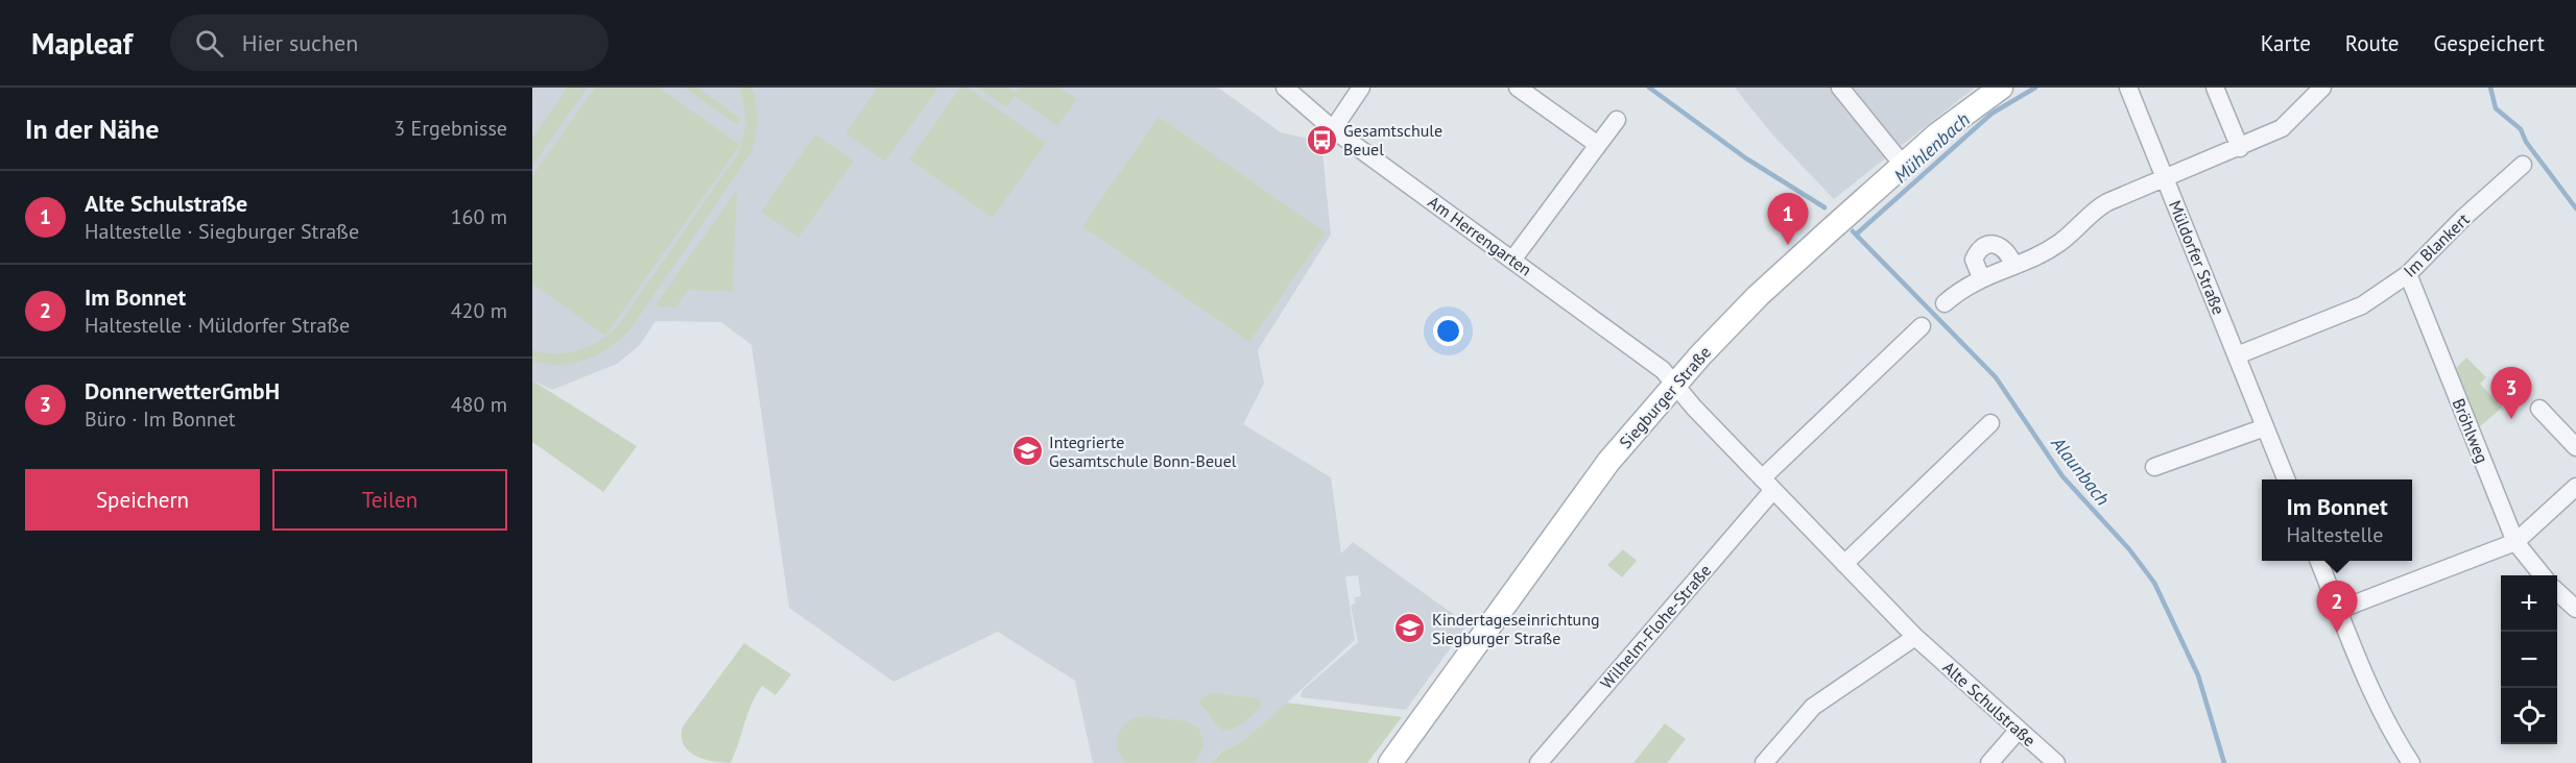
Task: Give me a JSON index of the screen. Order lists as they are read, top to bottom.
{
  "streets": {
    "main road": ["Siegburger Straße"],
    "street": [
      "Am Herrengarten",
      "Im Blankert",
      "Müldorfer Straße",
      "Bröhlweg",
      "Wilhelm-Flohe-Straße",
      "Alte Schulstraße"
    ]
  },
  "crossings": [
    ["Am Herrengarten", "Siegburger Straße"],
    ["Am Herrengarten", "Alte Schulstraße"],
    ["Im Blankert", "Müldorfer Straße"],
    ["Im Blankert", "Bröhlweg"],
    ["Siegburger Straße", "Alte Schulstraße"],
    ["Wilhelm-Flohe-Straße", "Alte Schulstraße"]
  ],
  "water": ["Mühlenbach", "Alaunbach"],
  "places": {
    "bus stop": ["Gesamtschule Beuel"],
    "school or university": ["Integrierte Gesamtschule Bonn-Beuel", "Kindertageseinrichtung Siegburger Straße"]
  },
  "page": {
    "header": "Mapleaf",
    "search": "Hier suchen",
    "nav": ["Karte", "Route", "Gespeichert"],
    "heading": ["In der Nähe", "3 Ergebnisse"],
    "list": [
      {
        "mark": "1",
        "name": "Alte Schulstraße",
        "note": "Haltestelle · Siegburger Straße",
        "value": "160 m"
      },
      {
        "mark": "2",
        "name": "Im Bonnet",
        "note": "Haltestelle · Müldorfer Straße",
        "value": "420 m"
      },
      {
        "mark": "3",
        "name": "DonnerwetterGmbH",
        "note": "Büro · Im Bonnet",
        "value": "480 m"
      }
    ],
    "pins": ["1", "3", "2"],
    "buttons": ["Speichern", "Teilen"],
    "popup": ["Im Bonnet", "Haltestelle"],
    "map_buttons": ["+", "−"]
  }
}
